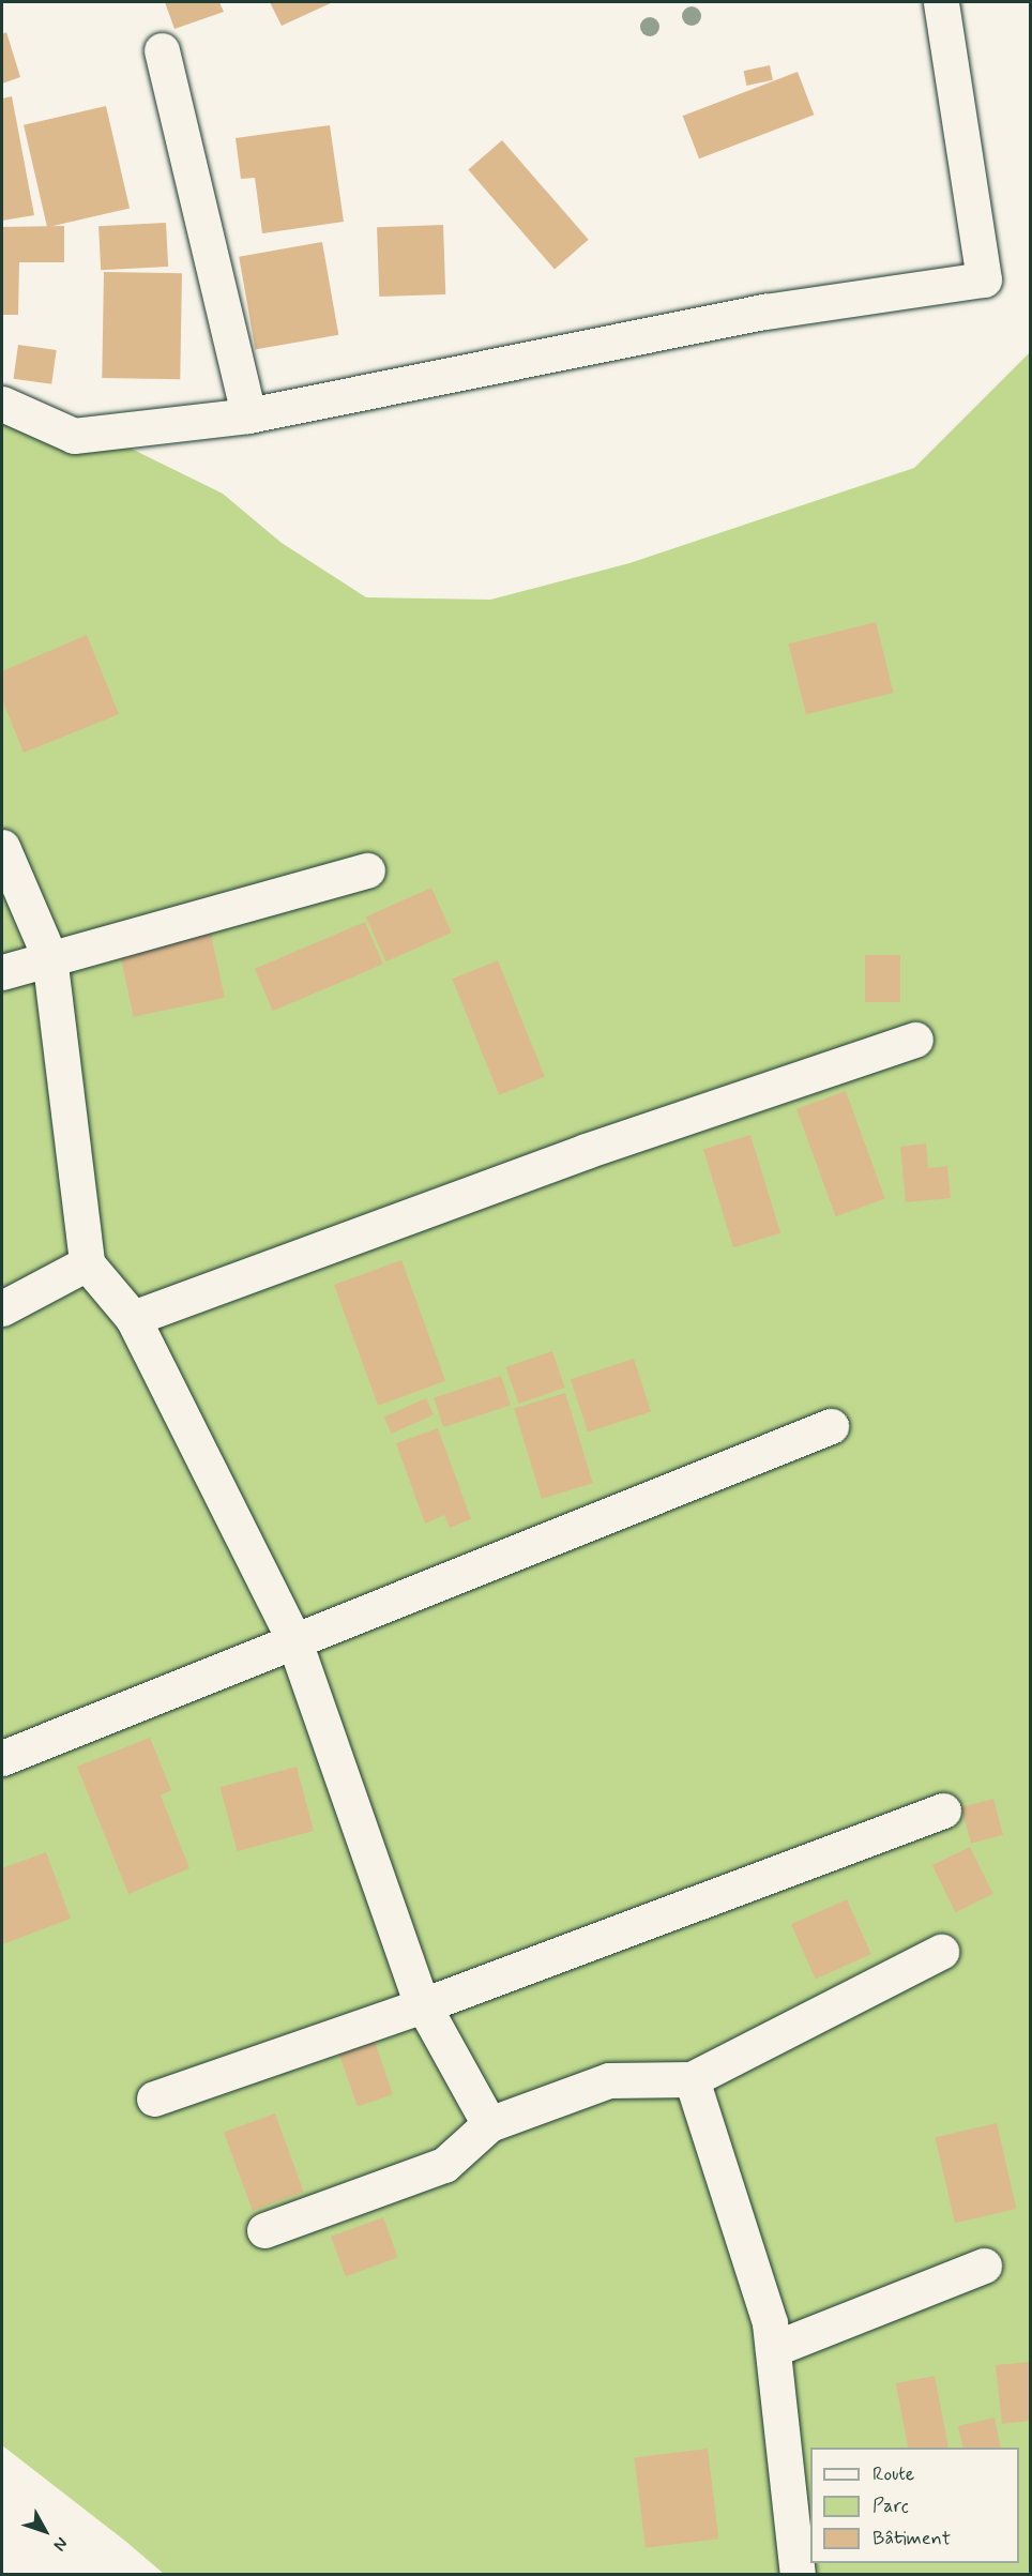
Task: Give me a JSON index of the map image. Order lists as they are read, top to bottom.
{
  "legend": ["Route", "Parc", "Bâtiment"],
  "north": "bottom right"
}
